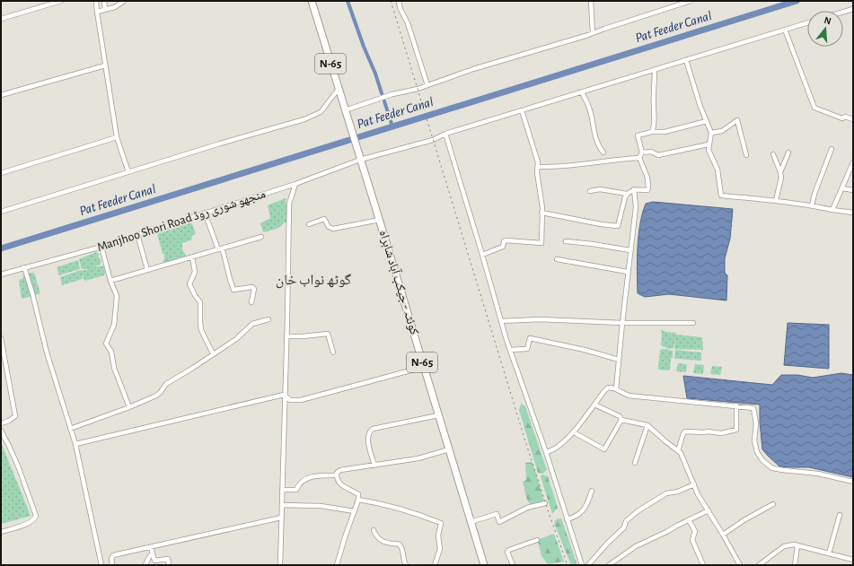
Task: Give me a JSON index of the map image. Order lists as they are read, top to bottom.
{
  "streets": {
    "highway": ["N-65", "کوئٹہ - جیکب آباد شاہراہ"],
    "street": ["Manjhoo Shori Road منجھو شوری روڈ"]
  },
  "crossings": [
    ["Manjhoo Shori Road منجھو شوری روڈ", "کوئٹہ - جیکب آباد شاہراہ"]
  ],
  "districts": ["گوٹھ نواب خان"],
  "water": ["Pat Feeder Canal"],
  "north": "top"
}
